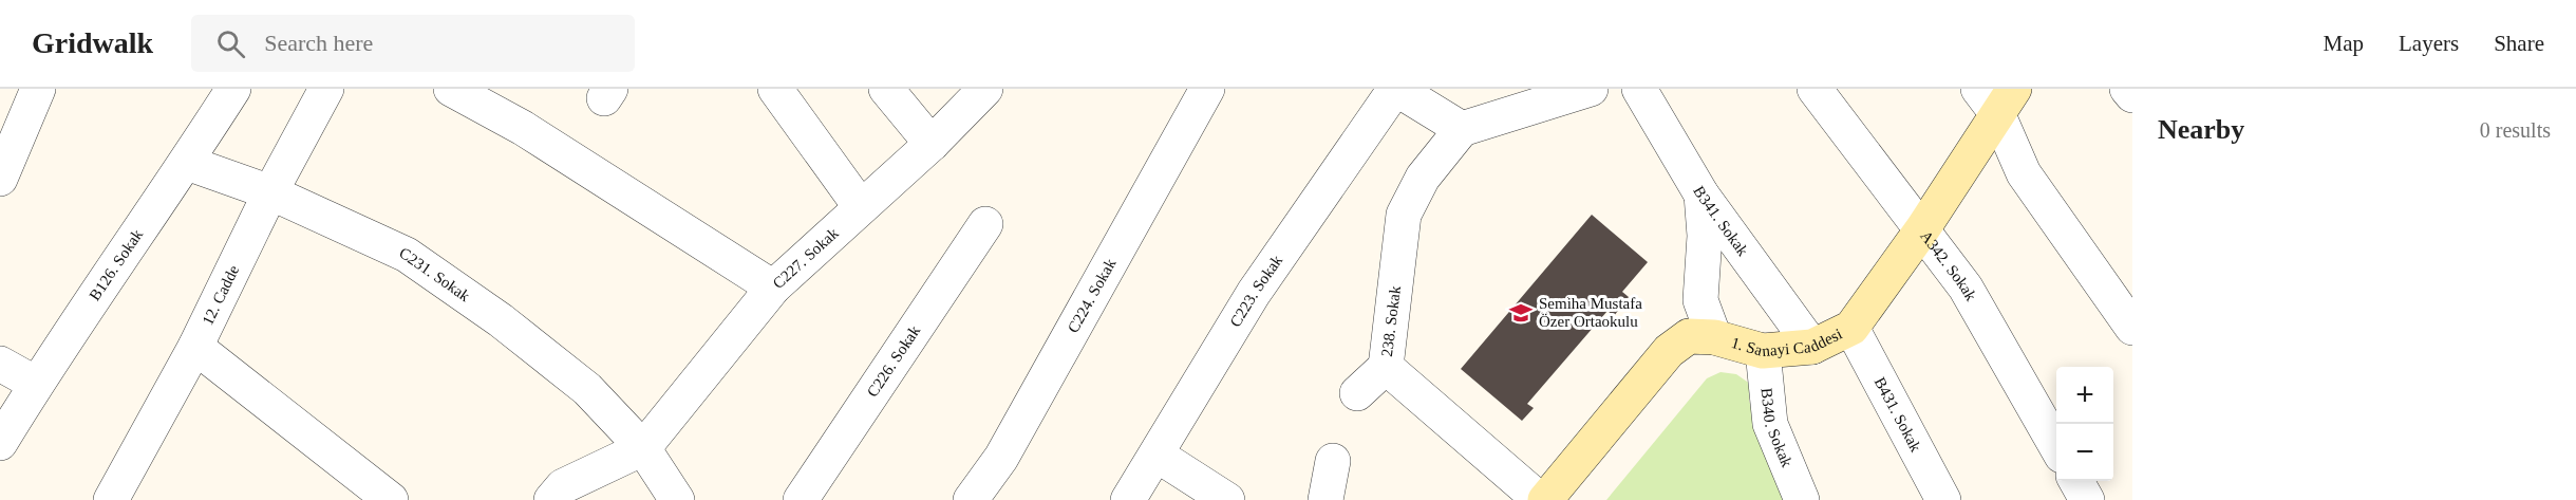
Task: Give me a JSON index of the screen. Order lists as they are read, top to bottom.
{
  "streets": {
    "street": [
      "B341. Sokak",
      "C227. Sokak",
      "A342. Sokak",
      "B126. Sokak",
      "C231. Sokak",
      "C223. Sokak",
      "12. Cadde",
      "C224. Sokak",
      "238. Sokak",
      "1. Sanayi Caddesi",
      "C226. Sokak",
      "B431. Sokak",
      "B340. Sokak"
    ]
  },
  "crossings": [
    ["B341. Sokak", "1. Sanayi Caddesi"],
    ["C227. Sokak", "C231. Sokak"],
    ["A342. Sokak", "1. Sanayi Caddesi"],
    ["B126. Sokak", "C231. Sokak"],
    ["C231. Sokak", "12. Cadde"],
    ["C223. Sokak", "238. Sokak"],
    ["1. Sanayi Caddesi", "B431. Sokak"],
    ["1. Sanayi Caddesi", "B340. Sokak"]
  ],
  "places": {
    "school or university": ["Semiha Mustafa Özer Ortaokulu"]
  },
  "page": {
    "header": "Gridwalk",
    "search": "Search here",
    "nav": ["Map", "Layers", "Share"],
    "heading": ["Nearby", "0 results"],
    "map_buttons": ["+", "−"]
  }
}
